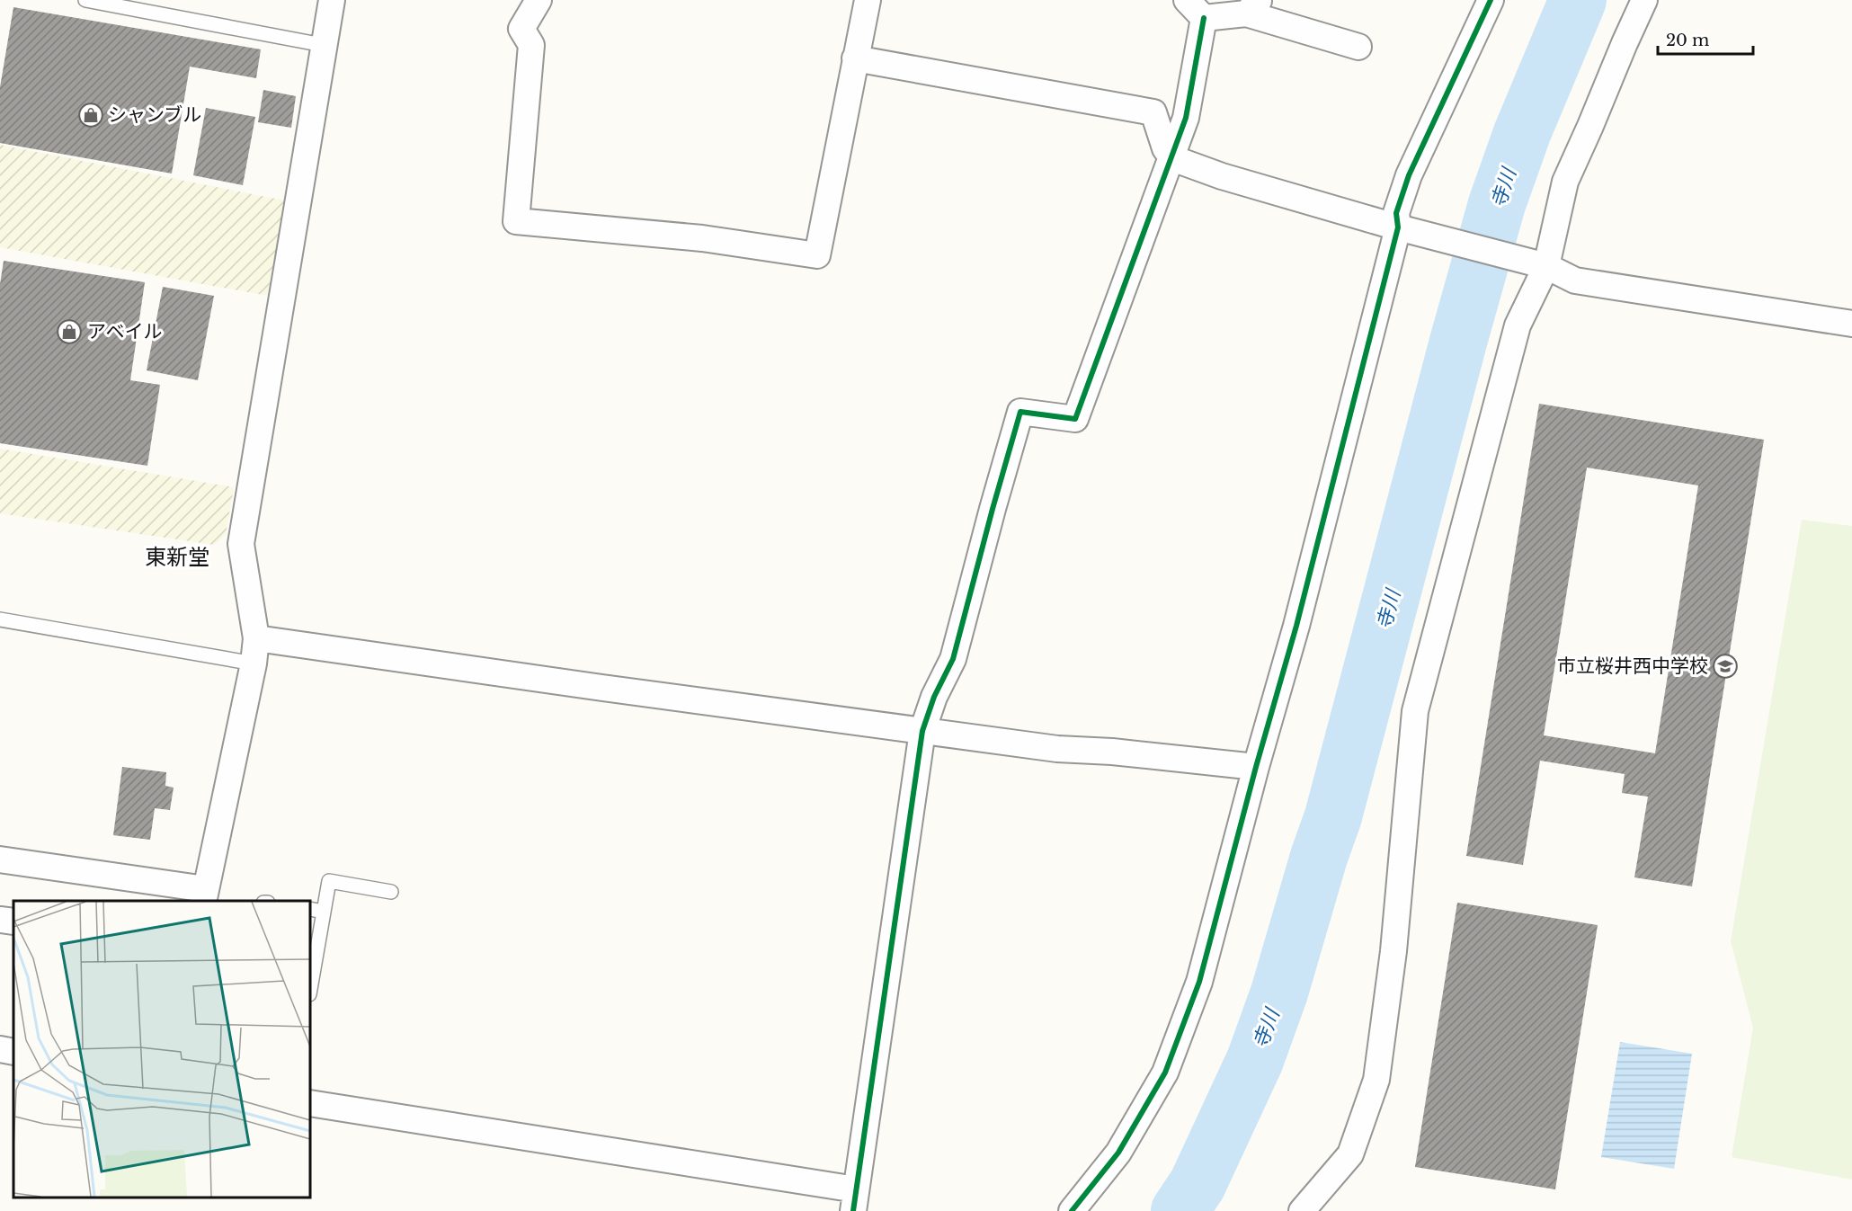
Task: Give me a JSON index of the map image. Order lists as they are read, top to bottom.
{
  "districts": ["東新堂"],
  "water": ["寺川"],
  "places": {
    "shop": ["シャンブル", "アベイル"],
    "school or university": ["市立桜井西中学校"]
  },
  "scale_bar": "20 m"
}
